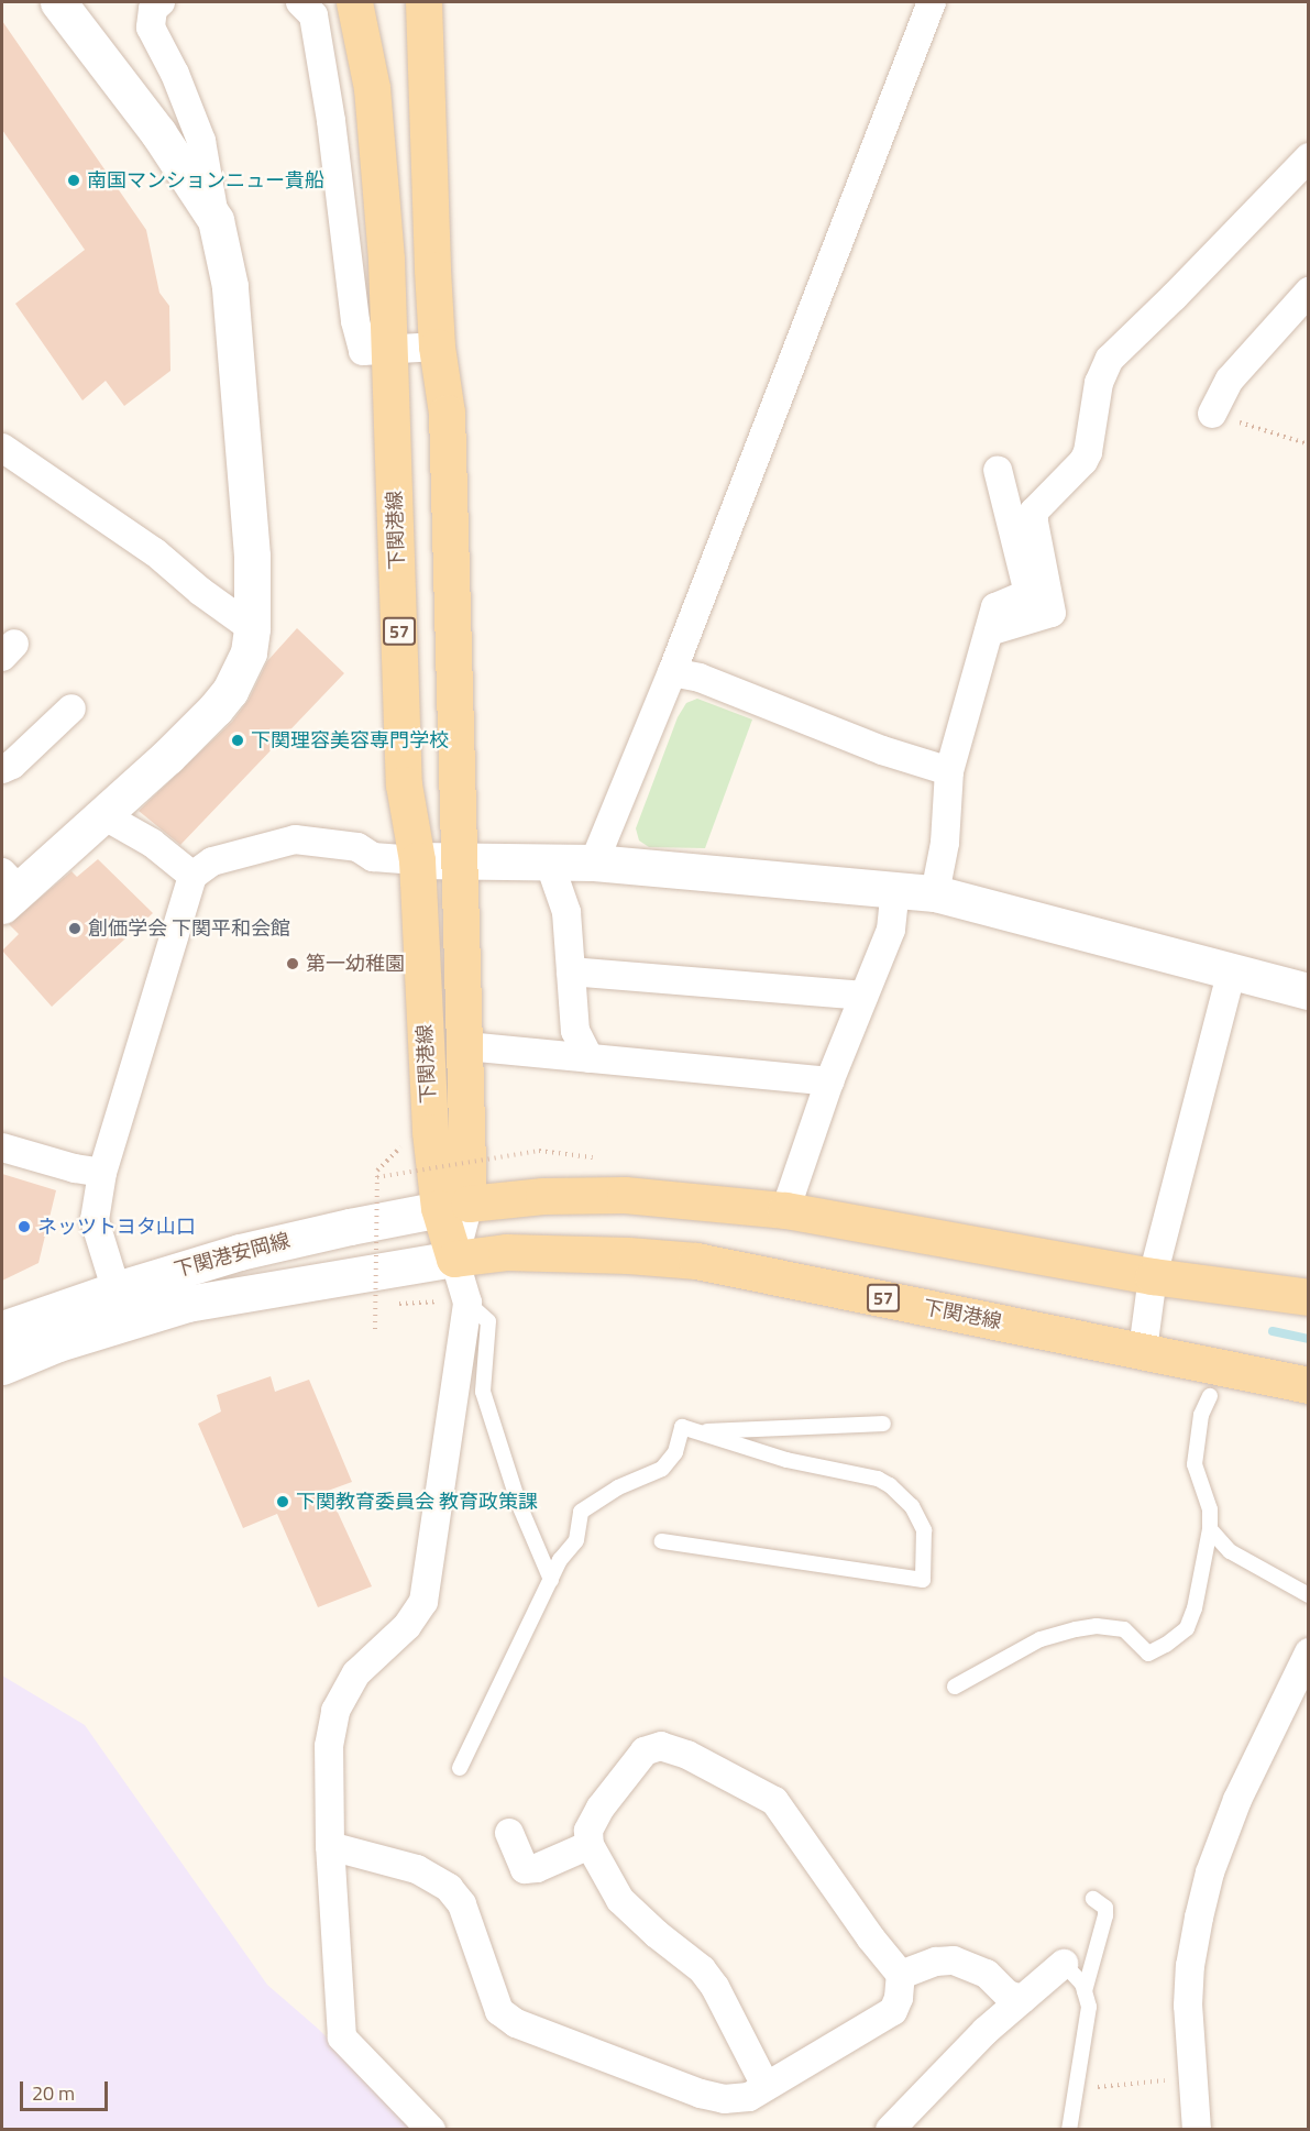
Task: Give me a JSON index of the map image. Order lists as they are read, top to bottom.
{
  "streets": {
    "main road": ["下関港線", "57"],
    "street": ["下関港安岡線"]
  },
  "crossings": [
    ["下関港線", "下関港安岡線"]
  ],
  "places": [
    "南国マンションニュー貴船",
    "下関理容美容専門学校",
    "創価学会 下関平和会館",
    "第一幼稚園",
    "ネッツトヨタ山口",
    "下関教育委員会 教育政策課"
  ],
  "scale_bar": "20 m"
}
